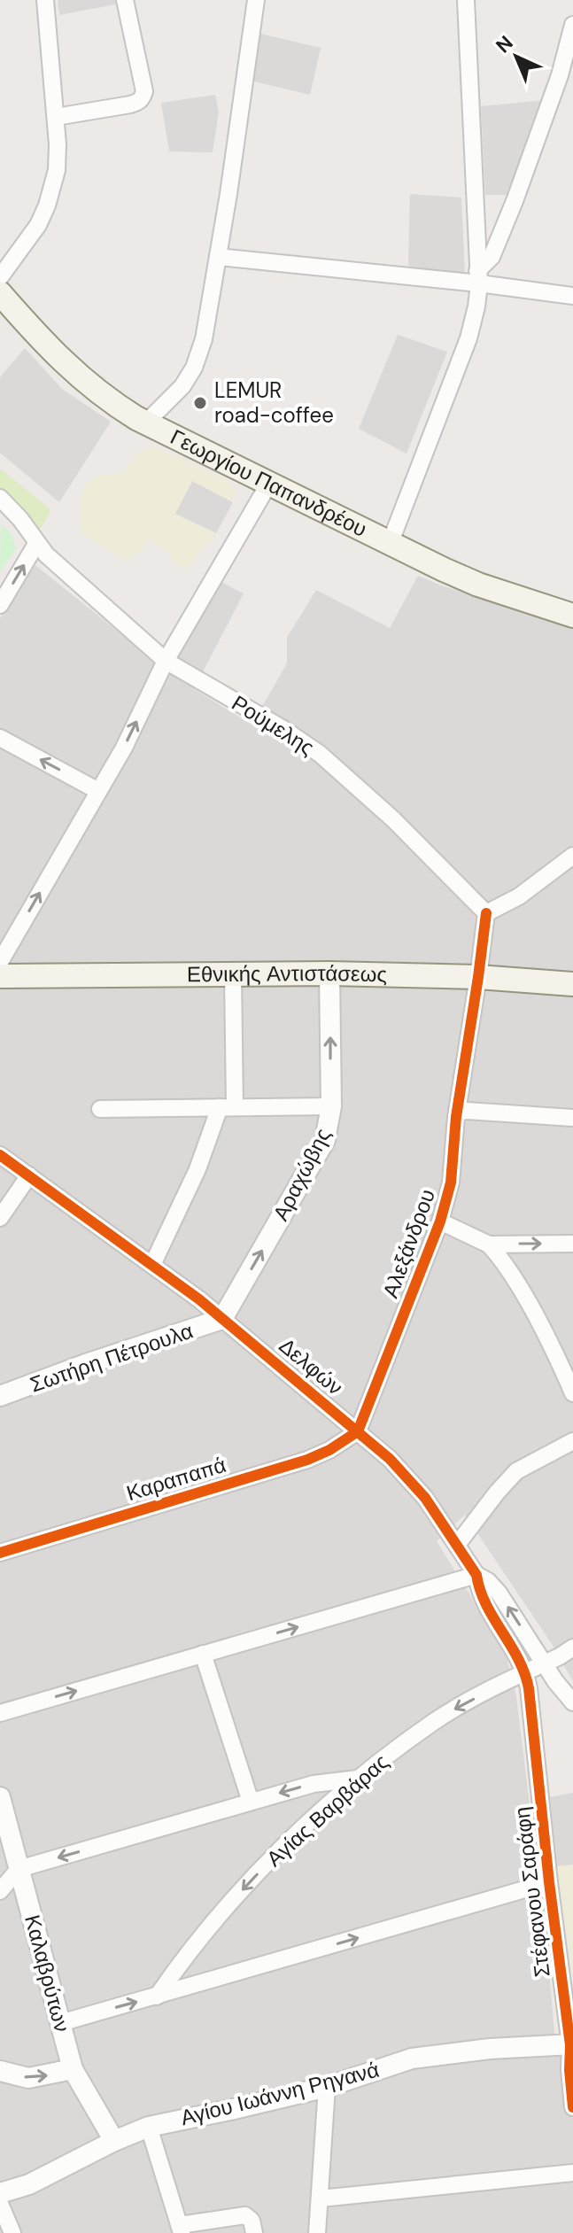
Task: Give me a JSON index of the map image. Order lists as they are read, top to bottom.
{
  "streets": {
    "main road": ["Γεωργίου Παπανδρέου", "Εθνικής Αντιστάσεως"],
    "street": [
      "Ρούμελης",
      "Αραχώβης",
      "Αλεξάνδρου",
      "Σωτήρη Πέτρουλα",
      "Δελφών",
      "Καραπαπά",
      "Αγίας Βαρβάρας",
      "Στέφανου Σαράφη",
      "Καλαβρύτων",
      "Αγίου Ιωάννη Ρηγανά"
    ]
  },
  "crossings": [
    ["Ρούμελης", "Αλεξάνδρου"],
    ["Εθνικής Αντιστάσεως", "Αραχώβης"],
    ["Εθνικής Αντιστάσεως", "Αλεξάνδρου"],
    ["Αραχώβης", "Σωτήρη Πέτρουλα"],
    ["Αραχώβης", "Δελφών"],
    ["Αλεξάνδρου", "Δελφών"],
    ["Αλεξάνδρου", "Καραπαπά"],
    ["Σωτήρη Πέτρουλα", "Δελφών"],
    ["Δελφών", "Καραπαπά"],
    ["Δελφών", "Αγίας Βαρβάρας"],
    ["Δελφών", "Στέφανου Σαράφη"],
    ["Αγίας Βαρβάρας", "Στέφανου Σαράφη"],
    ["Στέφανου Σαράφη", "Αγίου Ιωάννη Ρηγανά"],
    ["Καλαβρύτων", "Αγίου Ιωάννη Ρηγανά"]
  ],
  "places": ["LEMUR road-coffee"],
  "north": "top left"
}
